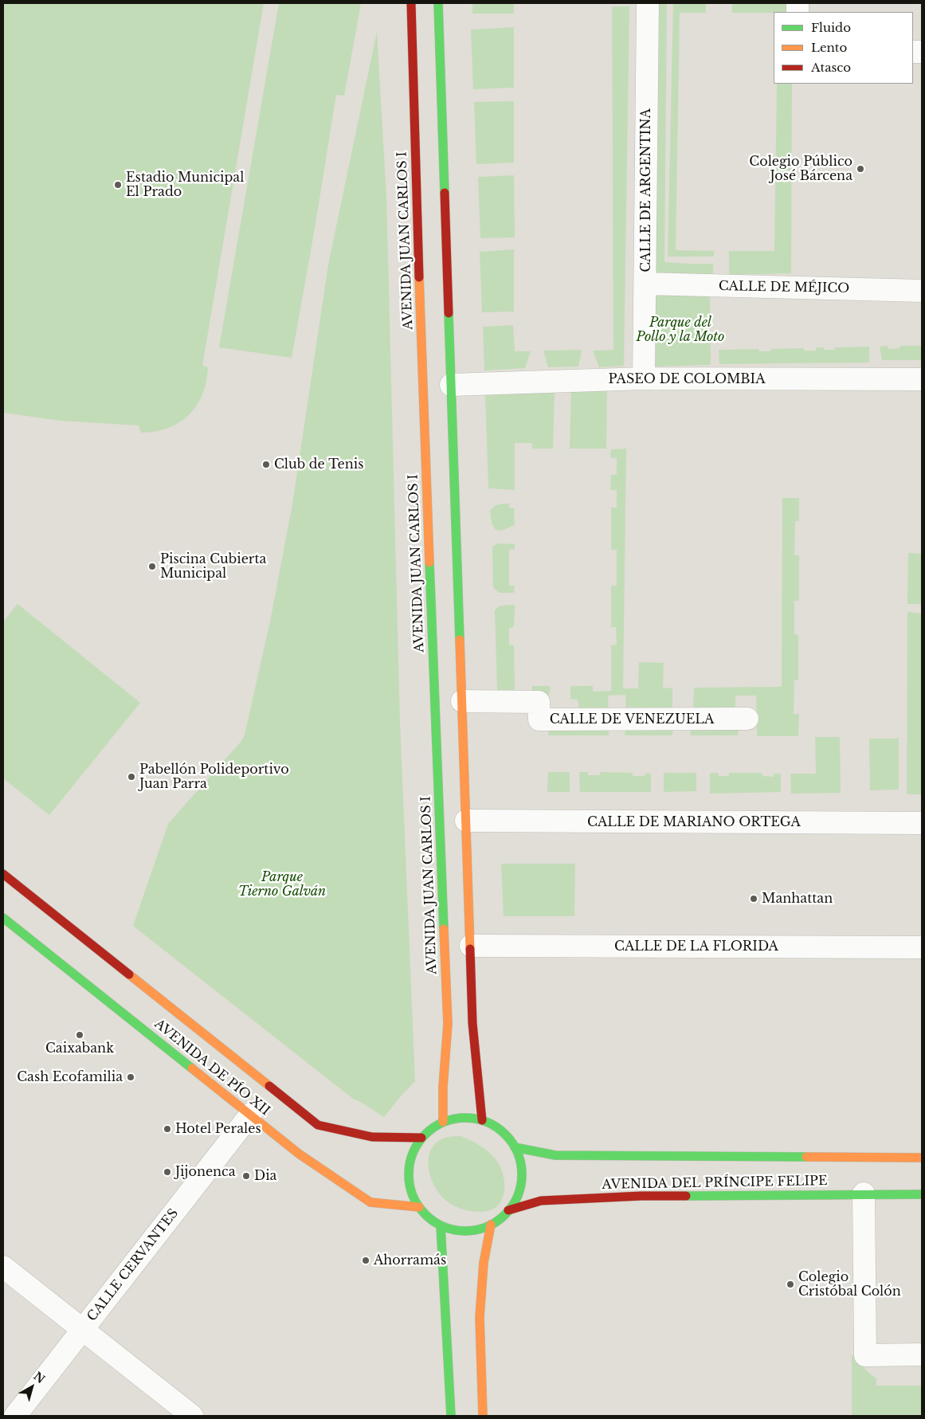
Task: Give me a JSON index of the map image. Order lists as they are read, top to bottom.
{
  "streets": {
    "street": [
      "CALLE DE ARGENTINA",
      "AVENIDA JUAN CARLOS I",
      "CALLE DE MÉJICO",
      "PASEO DE COLOMBIA",
      "CALLE DE VENEZUELA",
      "CALLE DE MARIANO ORTEGA",
      "CALLE DE LA FLORIDA",
      "AVENIDA DE PÍO XII",
      "AVENIDA DEL PRÍNCIPE FELIPE",
      "CALLE CERVANTES"
    ]
  },
  "crossings": [
    ["CALLE DE ARGENTINA", "CALLE DE MÉJICO"],
    ["CALLE DE ARGENTINA", "PASEO DE COLOMBIA"],
    ["AVENIDA JUAN CARLOS I", "AVENIDA DE PÍO XII"],
    ["AVENIDA JUAN CARLOS I", "AVENIDA DEL PRÍNCIPE FELIPE"],
    ["AVENIDA DE PÍO XII", "AVENIDA DEL PRÍNCIPE FELIPE"],
    ["AVENIDA DE PÍO XII", "CALLE CERVANTES"]
  ],
  "parks": ["Parque del Pollo y la Moto", "Parque Tierno Galván"],
  "places": [
    "Colegio Público José Bárcena",
    "Estadio Municipal El Prado",
    "Club de Tenis",
    "Piscina Cubierta Municipal",
    "Pabellón Polideportivo Juan Parra",
    "Manhattan",
    "Caixabank",
    "Cash Ecofamilia",
    "Hotel Perales",
    "Jijonenca",
    "Dia",
    "Ahorramás",
    "Colegio Cristóbal Colón"
  ],
  "legend": ["Fluido", "Lento", "Atasco"],
  "north": "top right"
}
